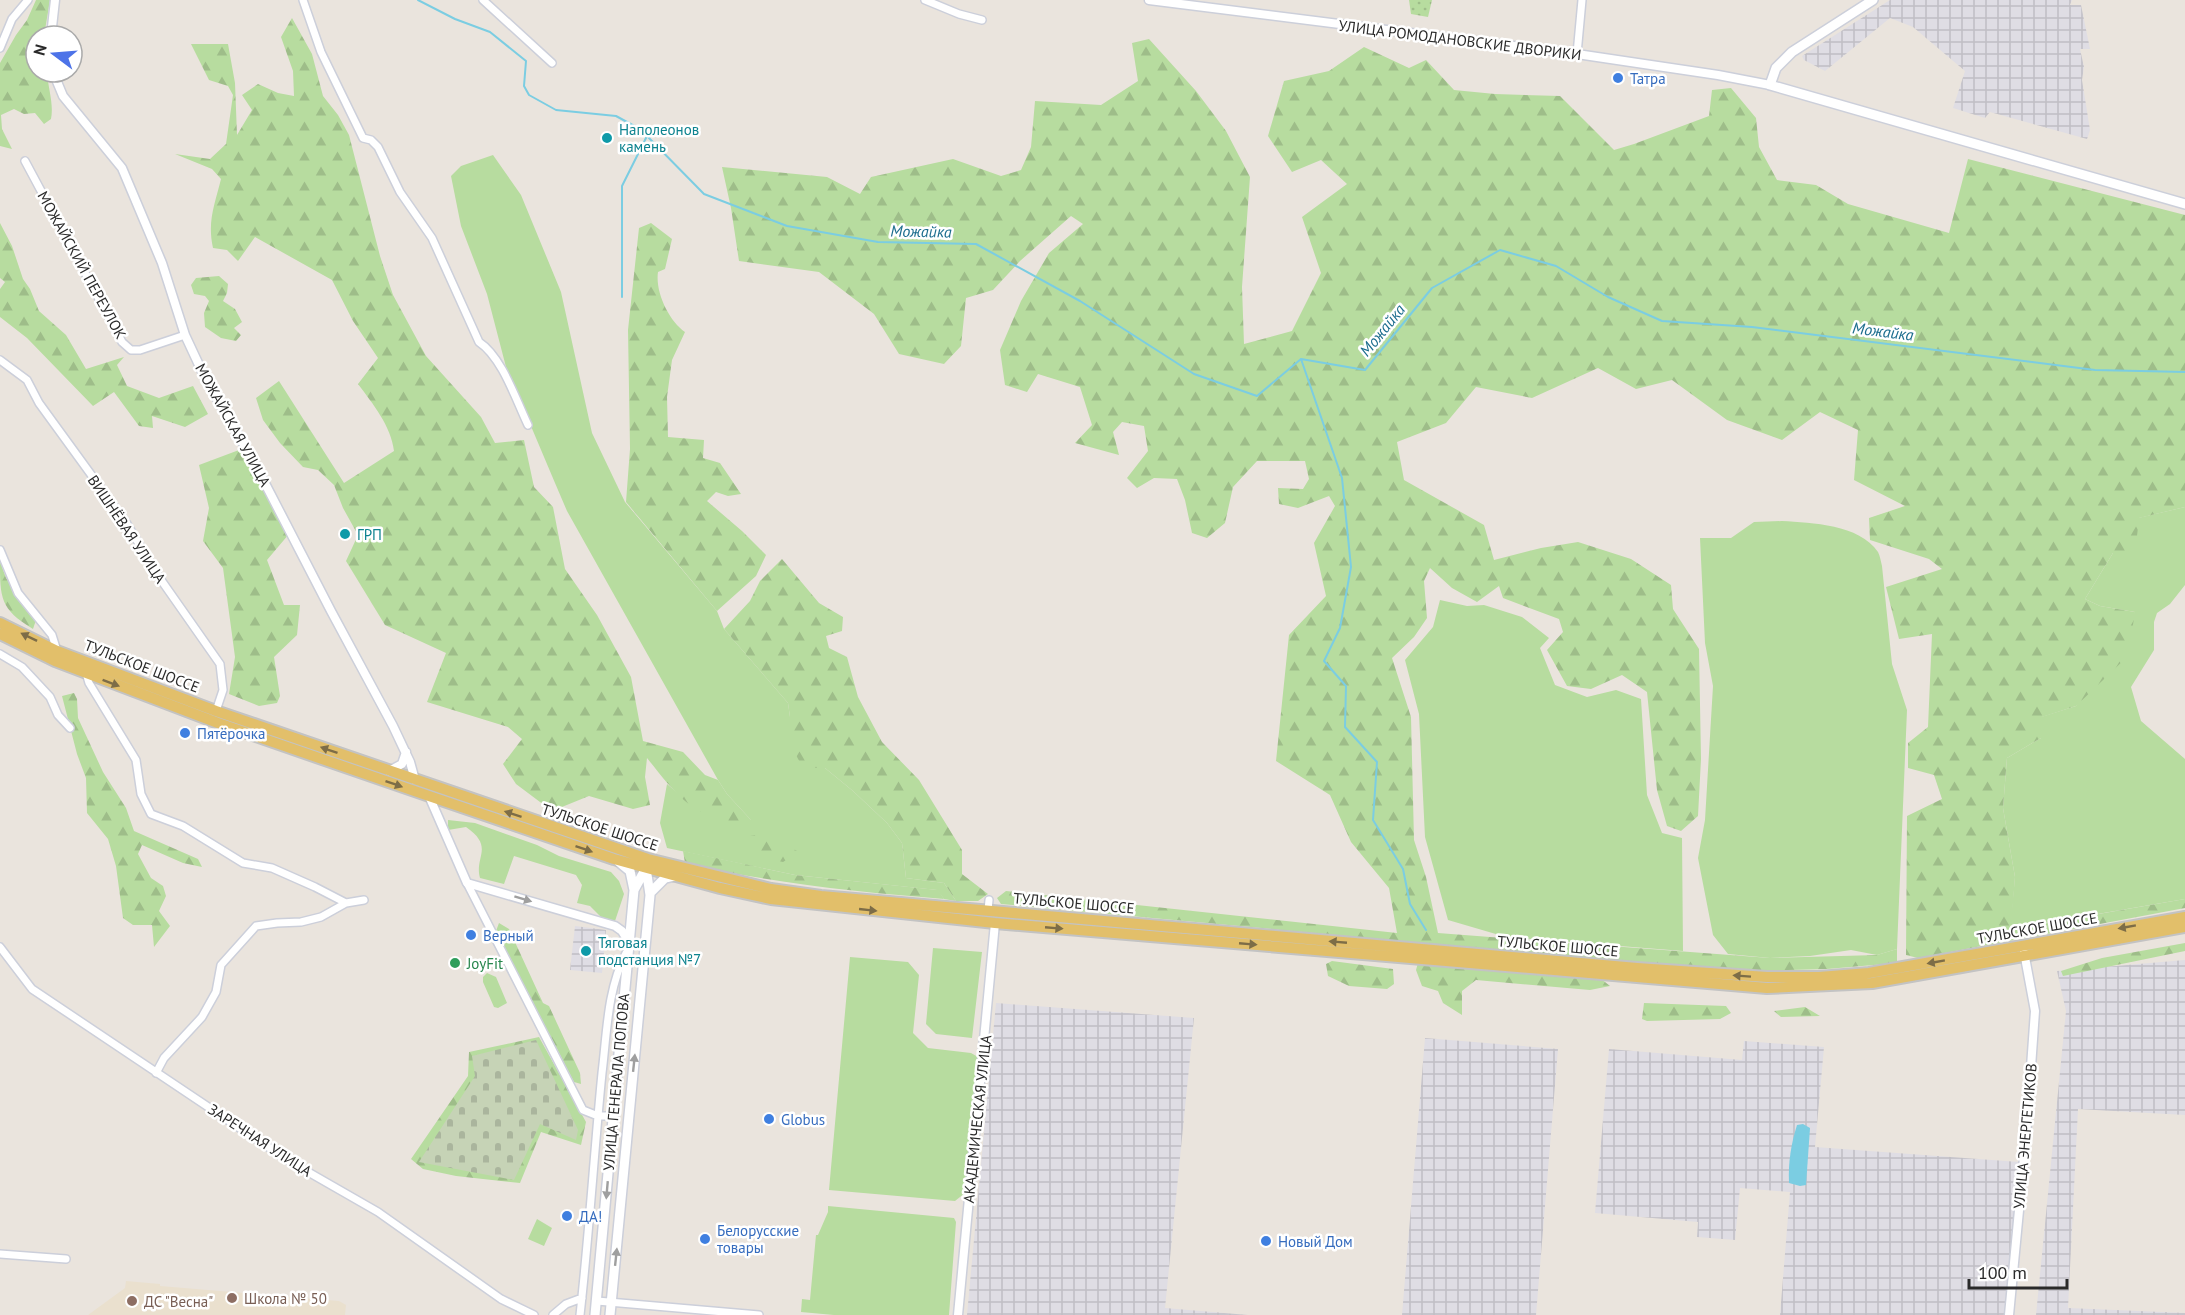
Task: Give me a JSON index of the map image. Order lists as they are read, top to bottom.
{
  "streets": {
    "main road": ["ТУЛЬСКОЕ ШОССЕ", "УЛИЦА ГЕНЕРАЛА ПОПОВА"],
    "street": [
      "УЛИЦА РОМОДАНОВСКИЕ ДВОРИКИ",
      "МОЖАЙСКИЙ ПЕРЕУЛОК",
      "МОЖАЙСКАЯ УЛИЦА",
      "ВИШНЁВАЯ УЛИЦА",
      "АКАДЕМИЧЕСКАЯ УЛИЦА",
      "УЛИЦА ЭНЕРГЕТИКОВ",
      "ЗАРЕЧНАЯ УЛИЦА"
    ]
  },
  "crossings": [
    ["МОЖАЙСКИЙ ПЕРЕУЛОК", "МОЖАЙСКАЯ УЛИЦА"],
    ["МОЖАЙСКАЯ УЛИЦА", "ТУЛЬСКОЕ ШОССЕ"],
    ["ВИШНЁВАЯ УЛИЦА", "ТУЛЬСКОЕ ШОССЕ"],
    ["ТУЛЬСКОЕ ШОССЕ", "УЛИЦА ГЕНЕРАЛА ПОПОВА"],
    ["ТУЛЬСКОЕ ШОССЕ", "АКАДЕМИЧЕСКАЯ УЛИЦА"],
    ["ТУЛЬСКОЕ ШОССЕ", "УЛИЦА ЭНЕРГЕТИКОВ"]
  ],
  "water": ["Можайка"],
  "places": [
    "Татра",
    "Наполеонов камень",
    "ГРП",
    "Пятёрочка",
    "Верный",
    "Тяговая подстанция №7",
    "JoyFit",
    "Globus",
    "ДА!",
    "Белорусские товары",
    "Новый Дом",
    "Школа № 50",
    "ДС \"Весна\""
  ],
  "scale_bar": "100 m",
  "north": "left"
}
